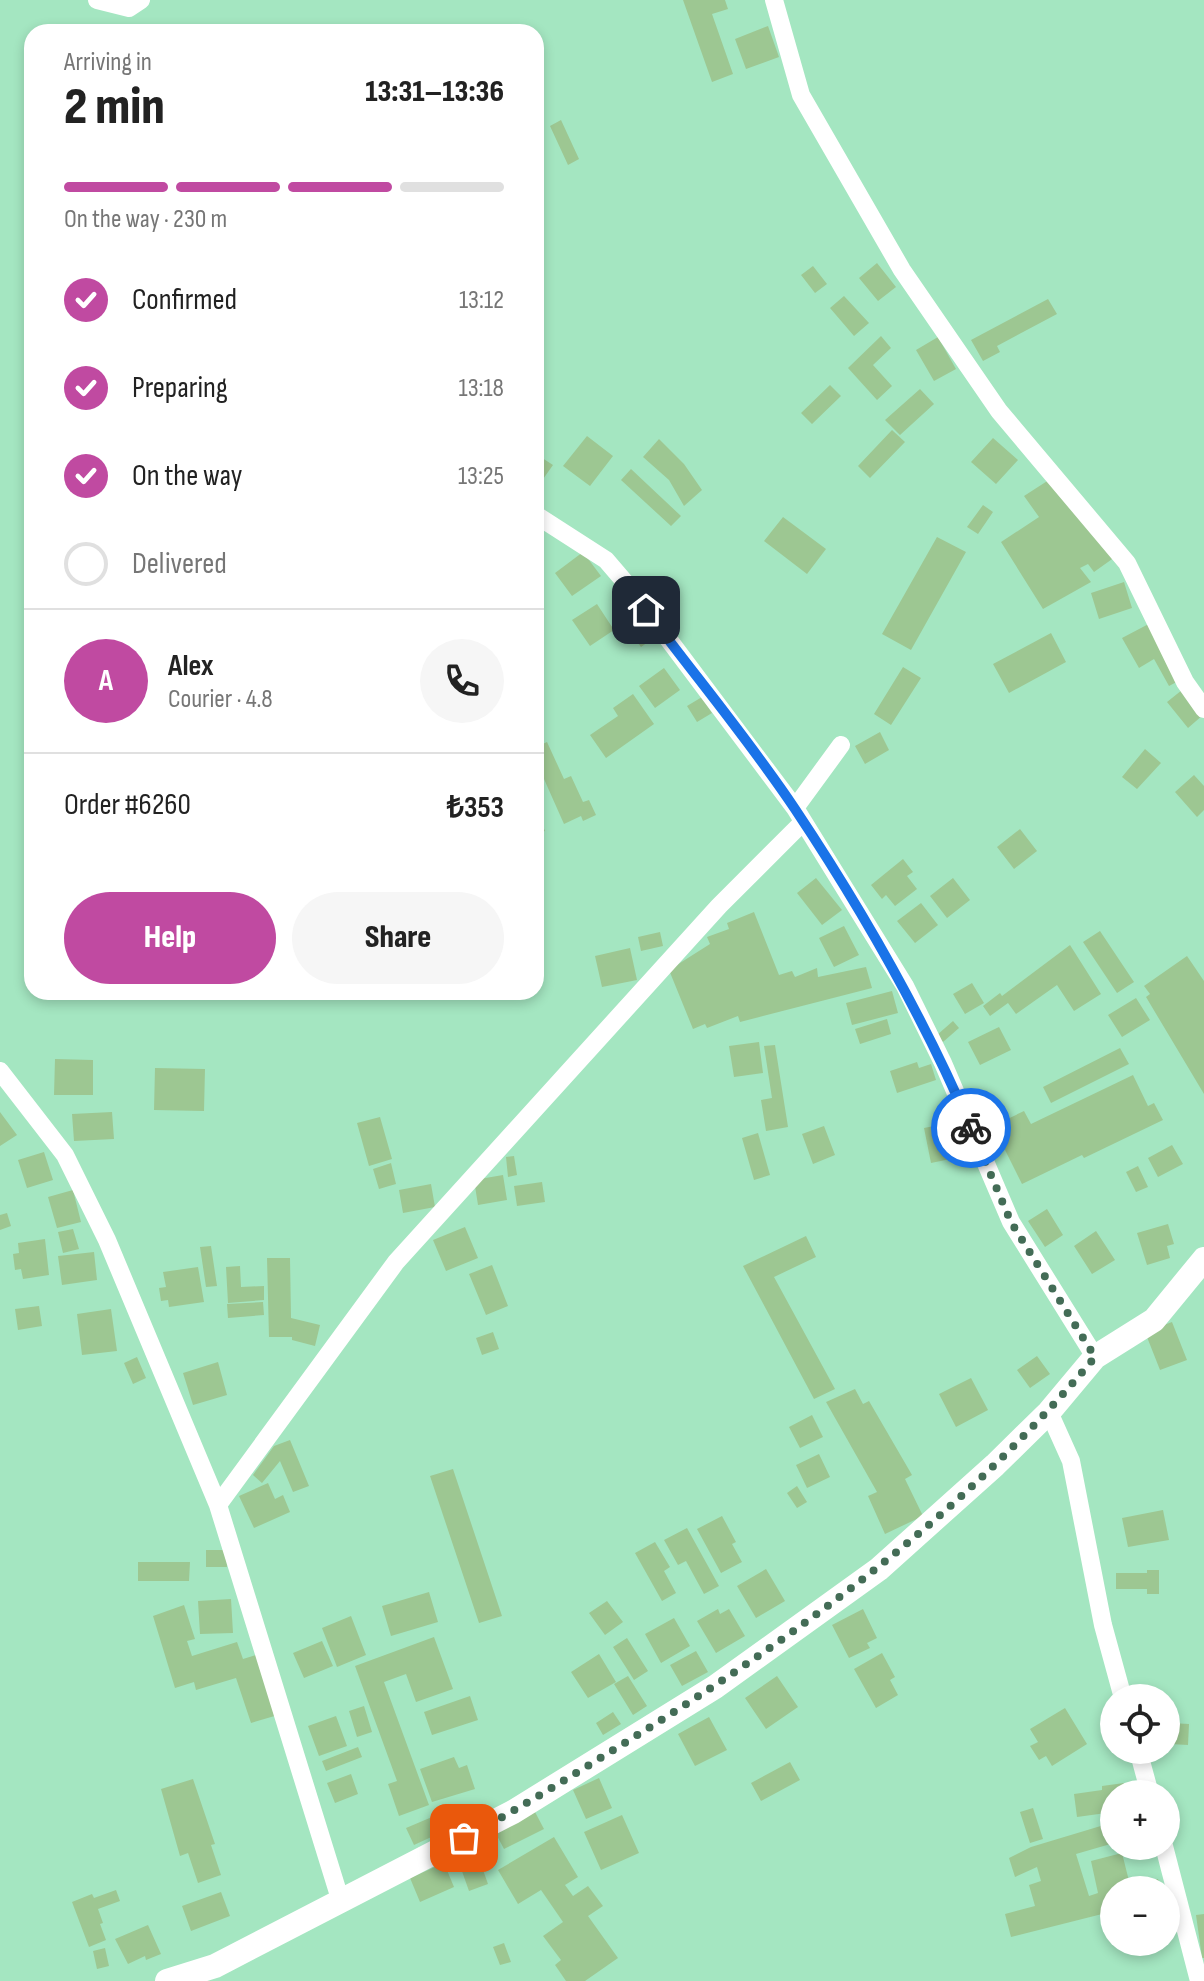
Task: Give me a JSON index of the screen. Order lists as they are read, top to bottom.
{
  "page": {
    "heading": ["2 min", "Arriving in", "13:31–13:36"],
    "panel": [
      "Alex",
      "Courier · 4.8",
      "Order #6260",
      "₺353"
    ],
    "bar": "On the way · 230 m",
    "list": [
      ["Confirmed", "13:12"],
      ["Preparing", "13:18"],
      ["On the way", "13:25"],
      "Delivered"
    ],
    "round": "A",
    "buttons": ["Help", "Share"],
    "map_buttons": ["+", "−"]
  }
}
